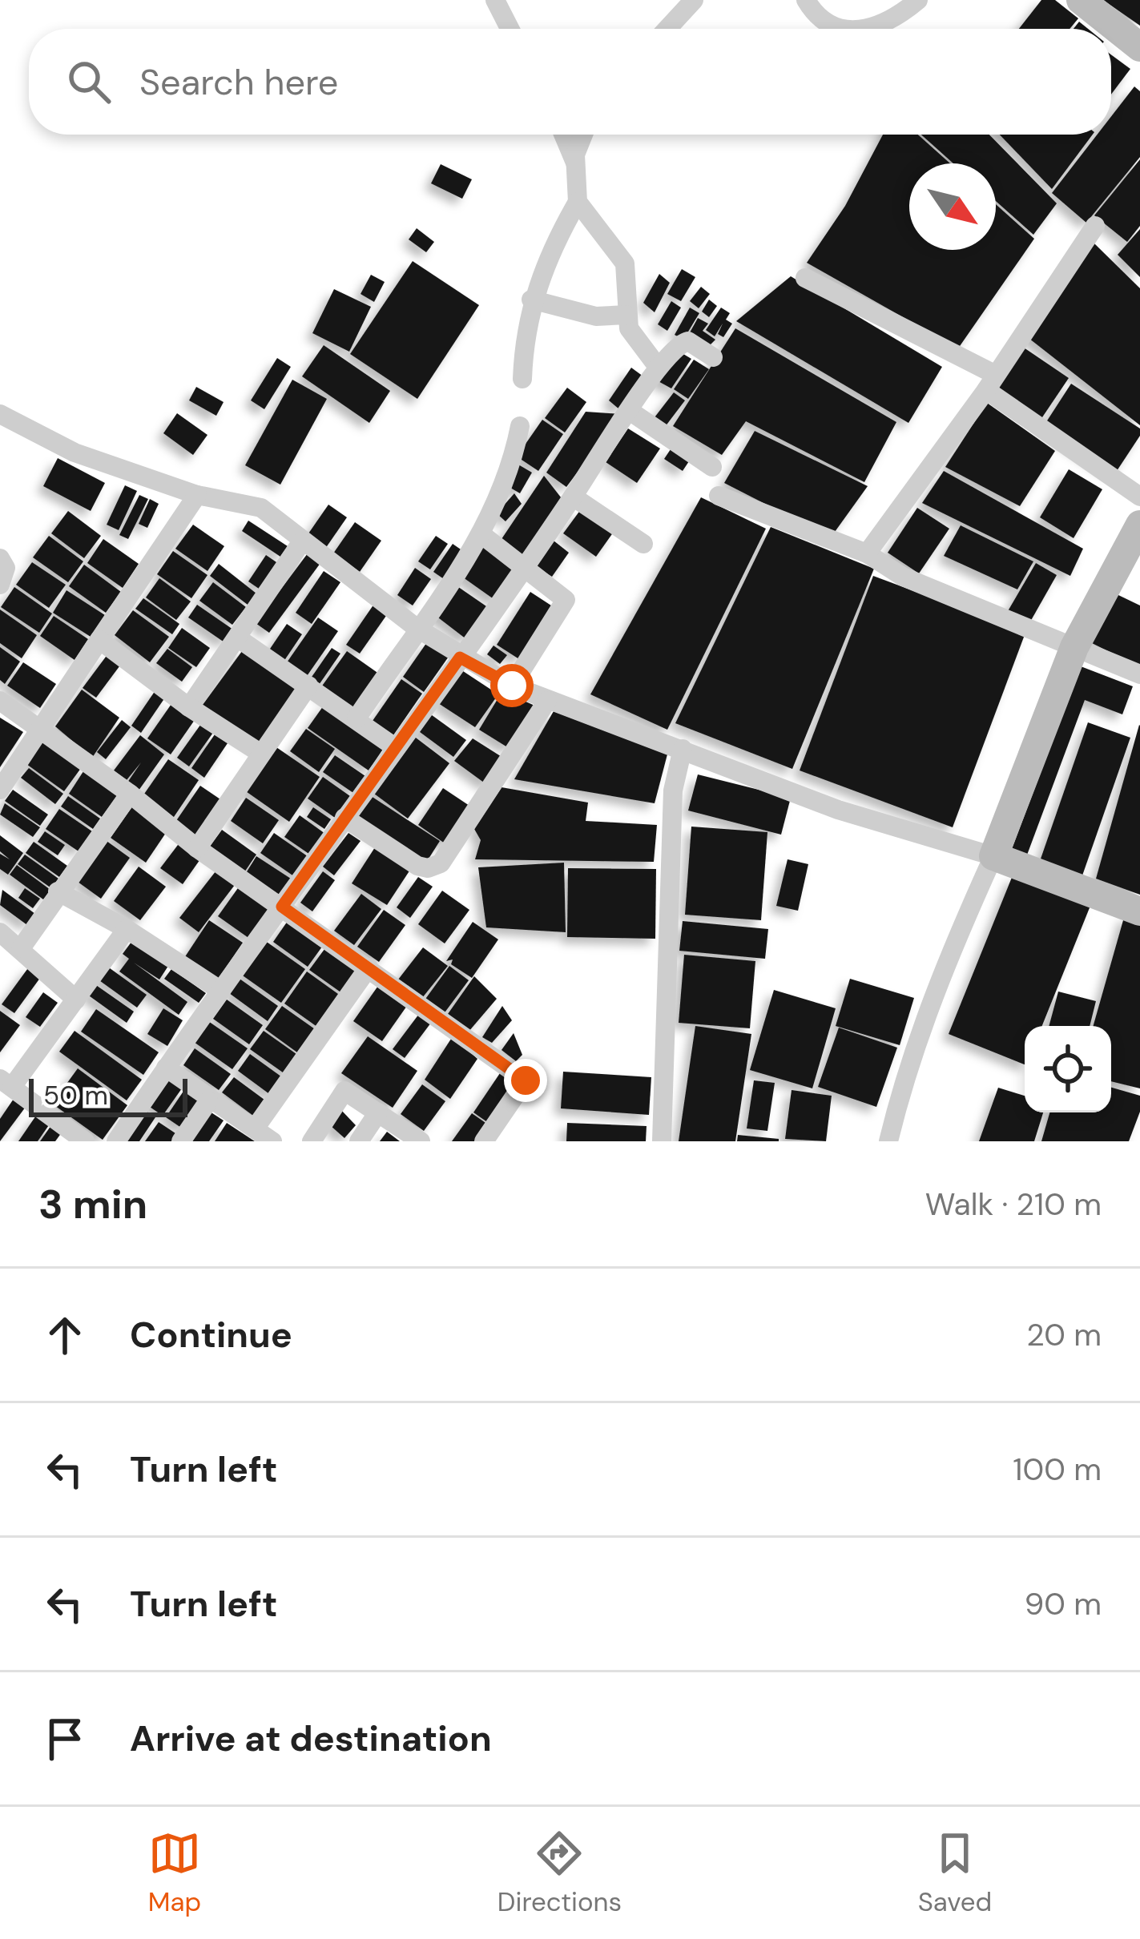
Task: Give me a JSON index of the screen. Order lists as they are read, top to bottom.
{
  "scale_bar": "50 m",
  "north": "bottom right",
  "page": {
    "search": "Search here",
    "scale": "50 m",
    "heading": ["3 min", "Walk · 210 m"],
    "list": [
      ["Continue", "20 m"],
      ["Turn left", "100 m"],
      ["Turn left", "90 m"],
      "Arrive at destination"
    ],
    "nav": ["Map", "Directions", "Saved"]
  }
}
